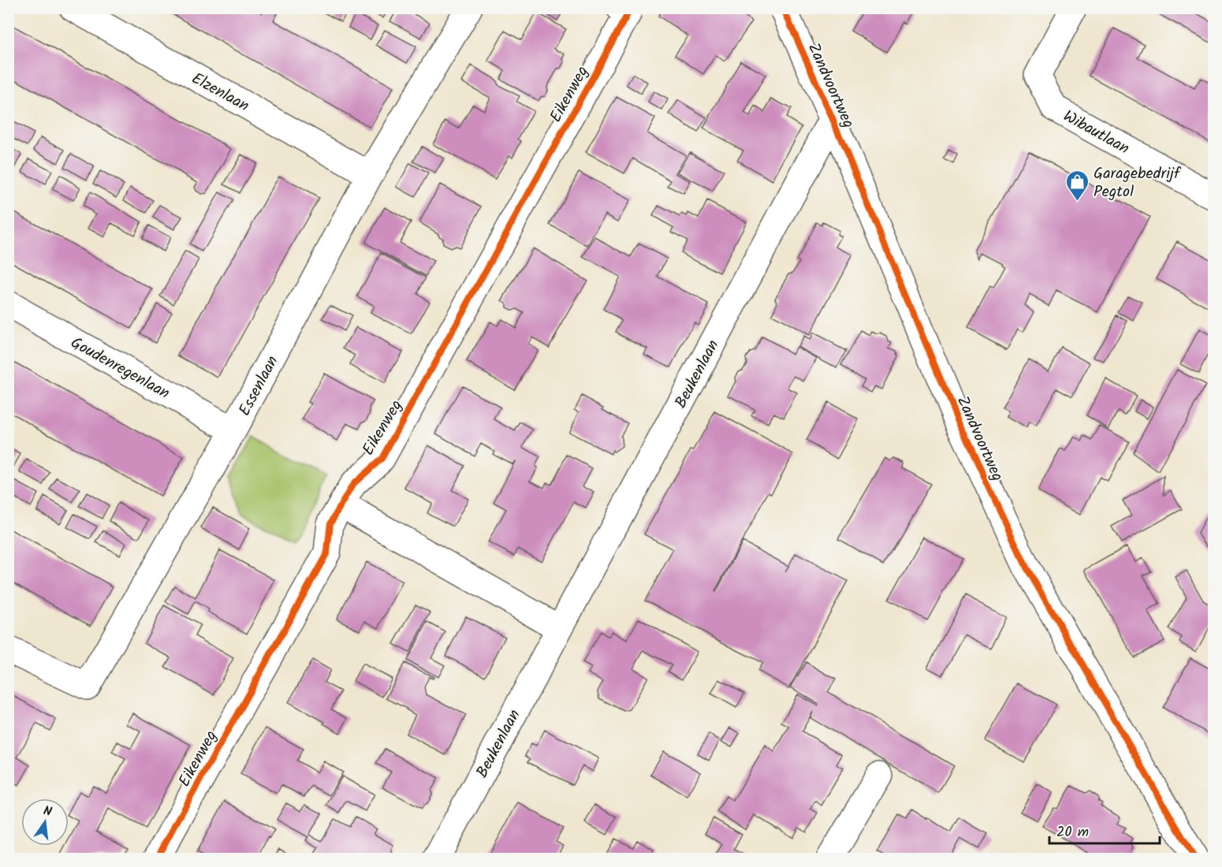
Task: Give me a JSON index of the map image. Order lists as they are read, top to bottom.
{
  "streets": {
    "street": [
      "Zandvoortweg",
      "Elzenlaan",
      "Eikenweg",
      "Wibautlaan",
      "Goudenregenlaan",
      "Beukenlaan",
      "Essenlaan"
    ]
  },
  "crossings": [
    ["Zandvoortweg", "Beukenlaan"],
    ["Elzenlaan", "Essenlaan"],
    ["Goudenregenlaan", "Essenlaan"]
  ],
  "places": {
    "shop": ["Garagebedrijf Pegtol"]
  },
  "scale_bar": "20 m",
  "north": "top"
}
